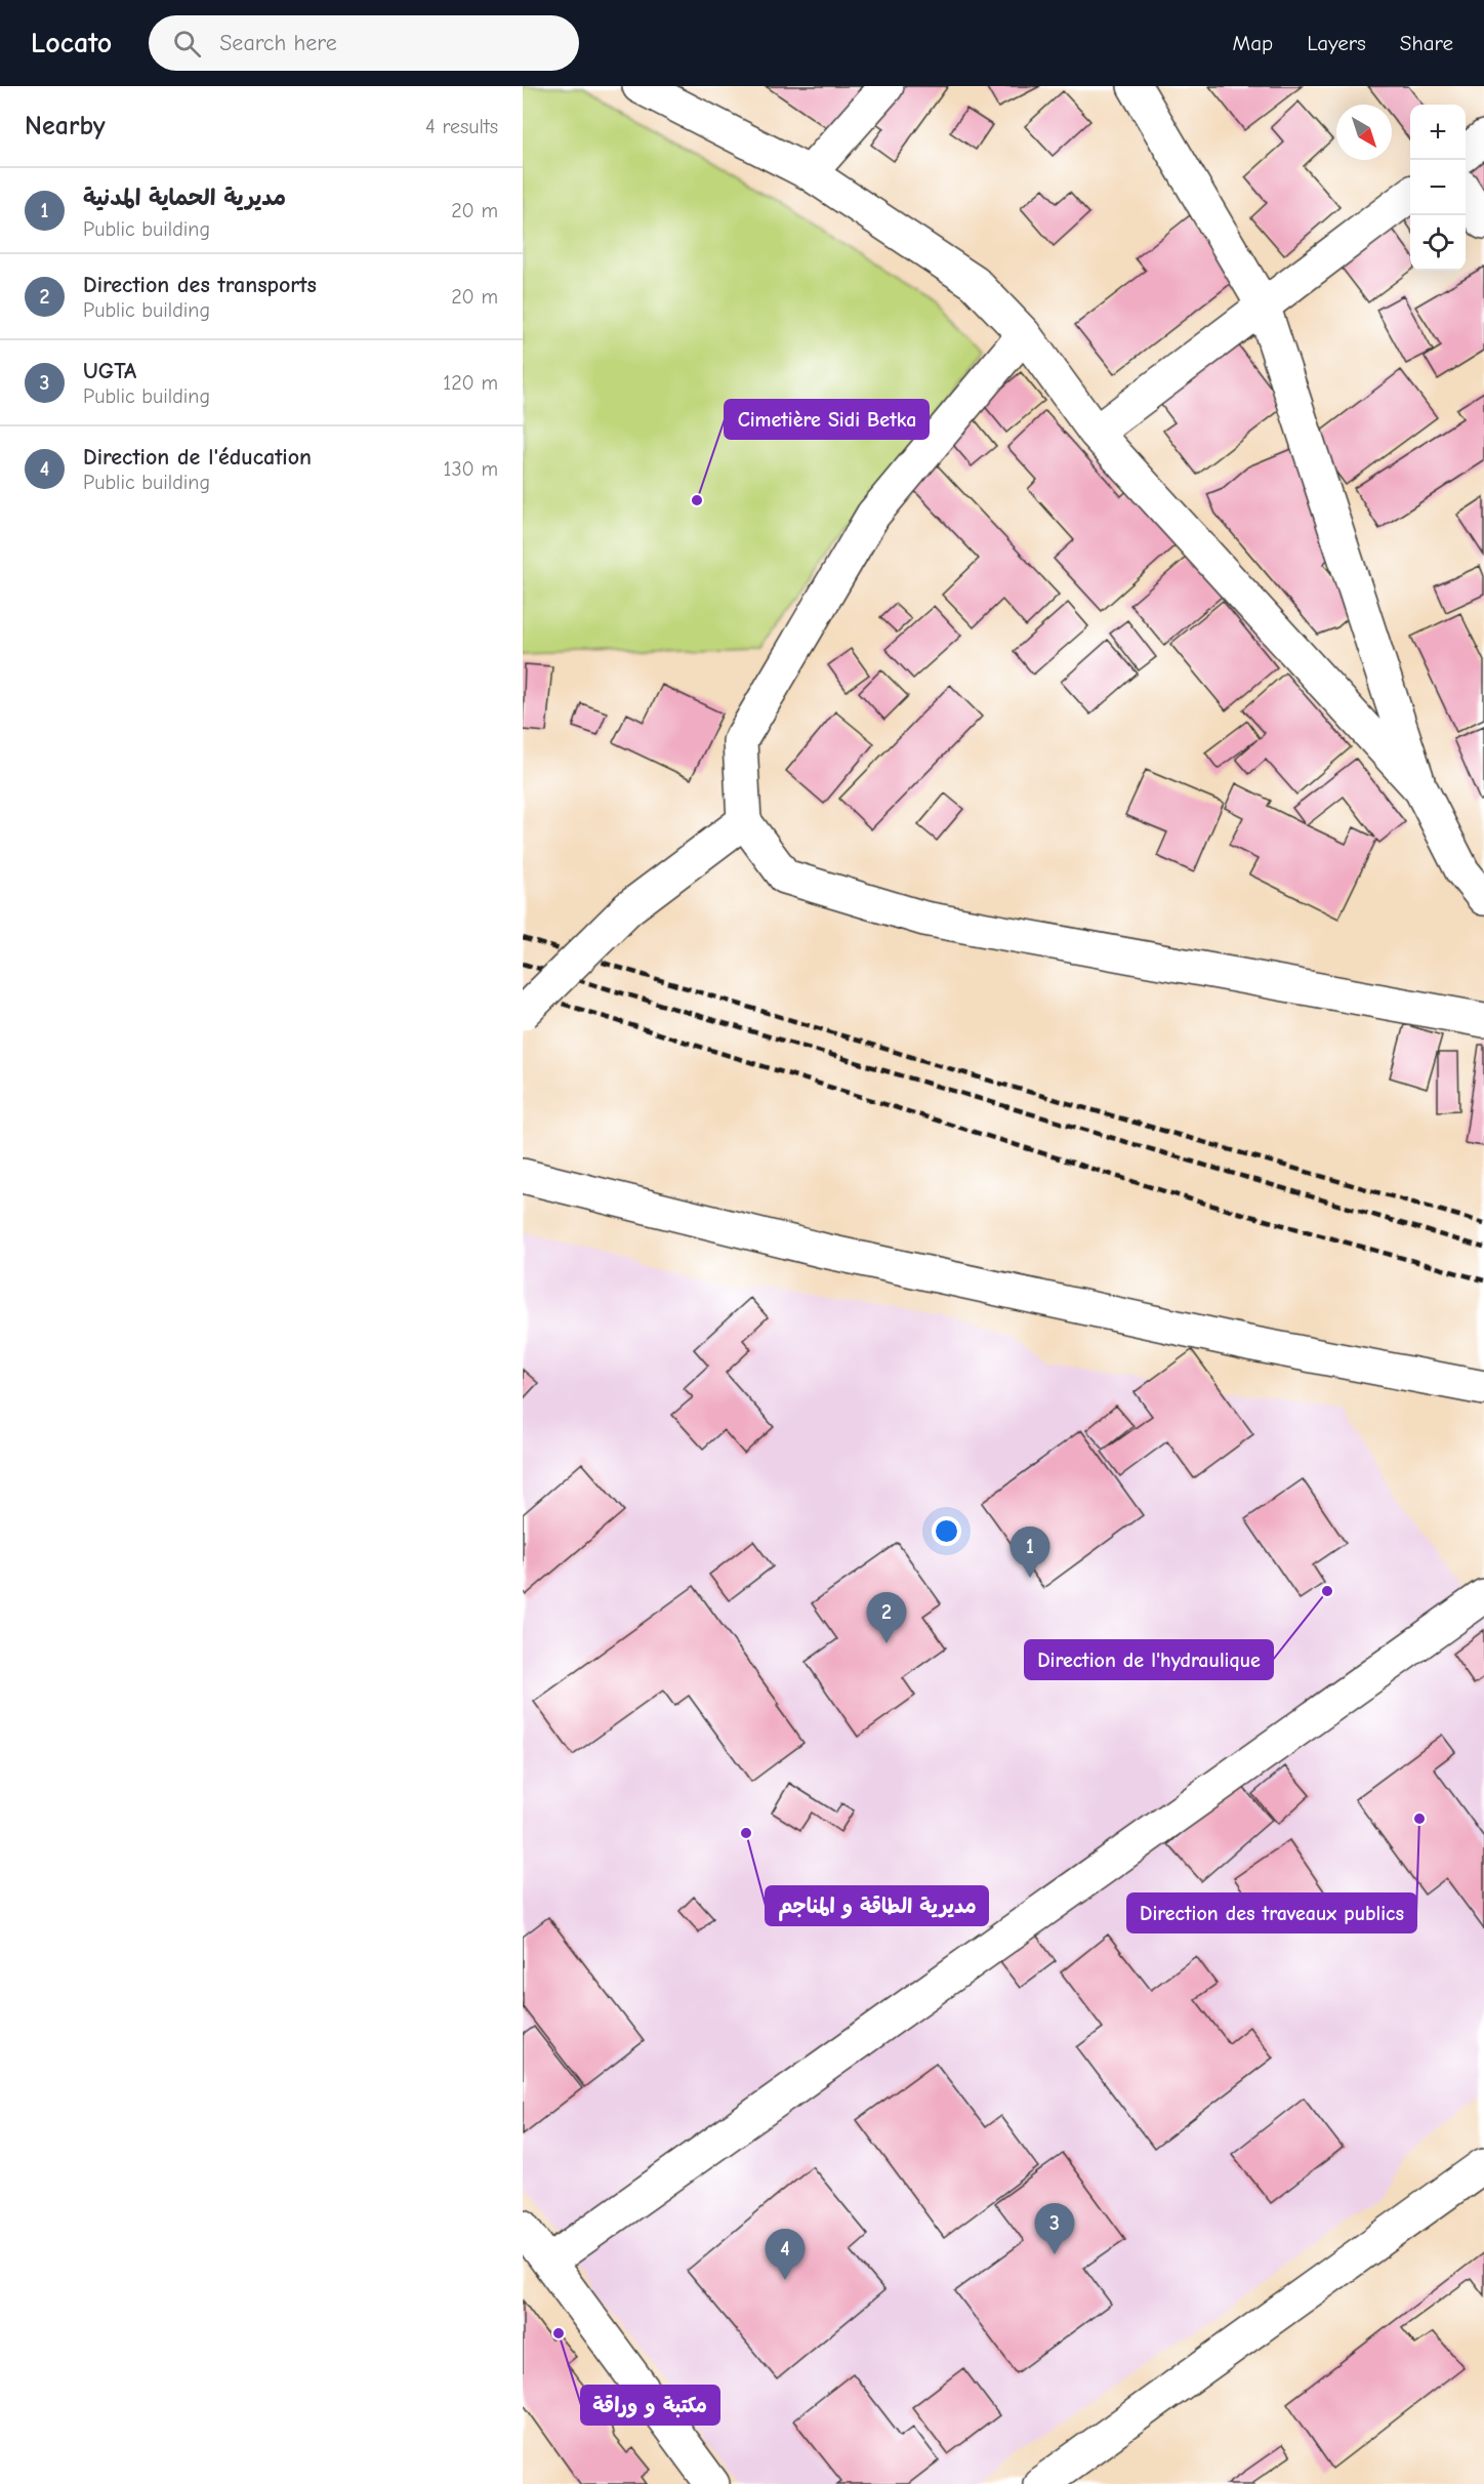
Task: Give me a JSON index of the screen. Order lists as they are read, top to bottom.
{
  "places": [
    "Cimetière Sidi Betka",
    "Direction de l'hydraulique",
    "Direction des traveaux publics",
    "مديرية الطاقة و المناجم",
    "مكتبة و وراقة"
  ],
  "north": "bottom right",
  "page": {
    "header": "Locato",
    "search": "Search here",
    "nav": ["Map", "Layers", "Share"],
    "heading": ["Nearby", "4 results"],
    "map_buttons": ["+", "−"],
    "list": [
      {
        "mark": "1",
        "name": "مديرية الحماية المدنية",
        "note": "Public building",
        "value": "20 m"
      },
      {
        "mark": "2",
        "name": "Direction des transports",
        "note": "Public building",
        "value": "20 m"
      },
      {
        "mark": "3",
        "name": "UGTA",
        "note": "Public building",
        "value": "120 m"
      },
      {
        "mark": "4",
        "name": "Direction de l'éducation",
        "note": "Public building",
        "value": "130 m"
      }
    ],
    "pins": [
      "1",
      "2",
      "3",
      "4"
    ]
  }
}
